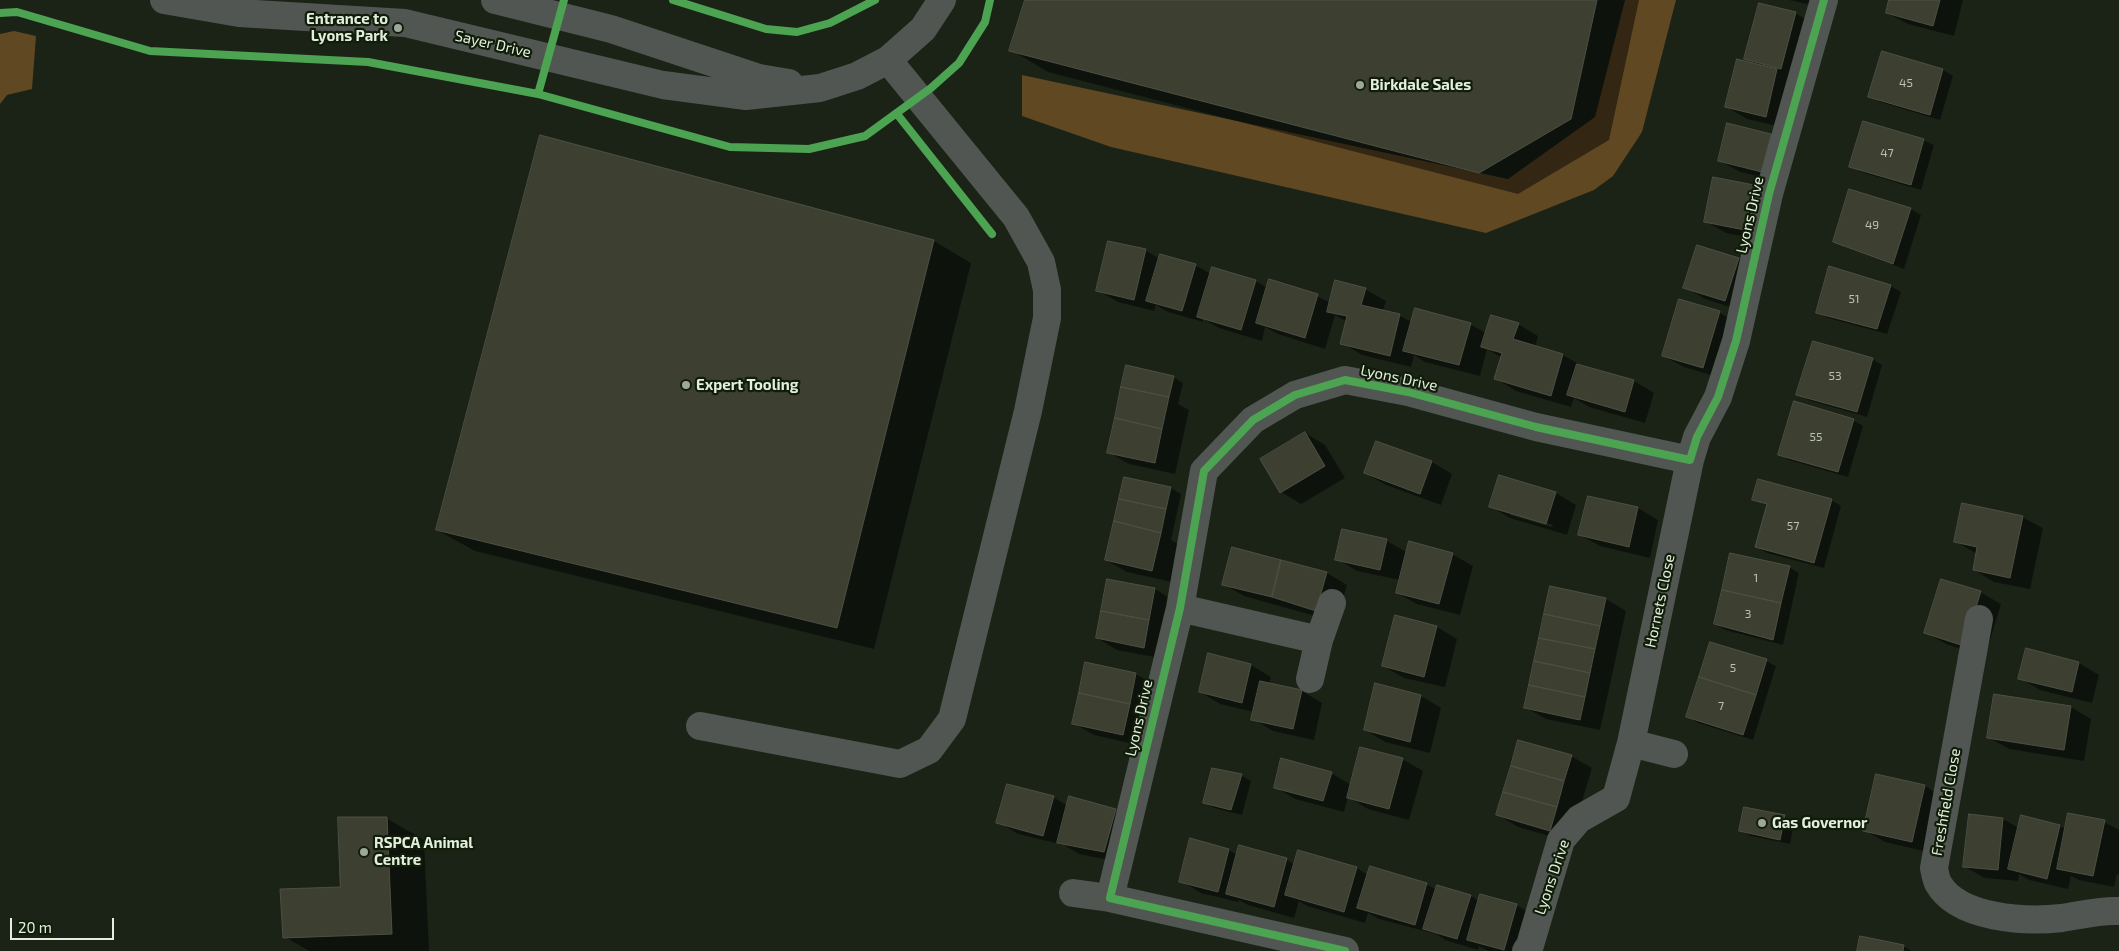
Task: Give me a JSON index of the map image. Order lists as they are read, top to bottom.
{
  "streets": {
    "street": [
      "Sayer Drive",
      "Lyons Drive",
      "Hornets Close",
      "Freshfield Close"
    ]
  },
  "crossings": [
    ["Lyons Drive", "Hornets Close"]
  ],
  "places": [
    "Entrance to Lyons Park",
    "Birkdale Sales",
    "Expert Tooling",
    "Gas Governor",
    "RSPCA Animal Centre"
  ],
  "house_numbers": [
    "45",
    "47",
    "49",
    "51",
    "53",
    "55",
    "57",
    "1",
    "3",
    "5",
    "7"
  ],
  "scale_bar": "20 m"
}
